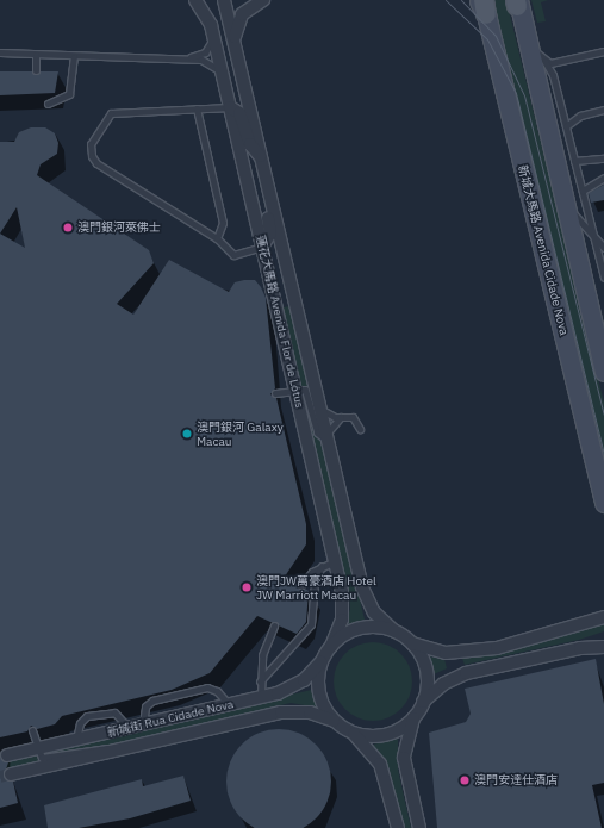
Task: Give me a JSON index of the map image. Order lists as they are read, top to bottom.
{
  "streets": {
    "main road": ["新城大馬路 Avenida Cidade Nova"],
    "street": ["蓮花大馬路 Avenida Flor de Lótus", "新城街 Rua Cidade Nova"]
  },
  "crossings": [
    ["蓮花大馬路 Avenida Flor de Lótus", "新城街 Rua Cidade Nova"]
  ],
  "places": [
    "澳門銀河萊佛士",
    "澳門銀河 Galaxy Macau",
    "澳門JW萬豪酒店 Hotel JW Marriott Macau",
    "澳門安達仕酒店"
  ]
}
